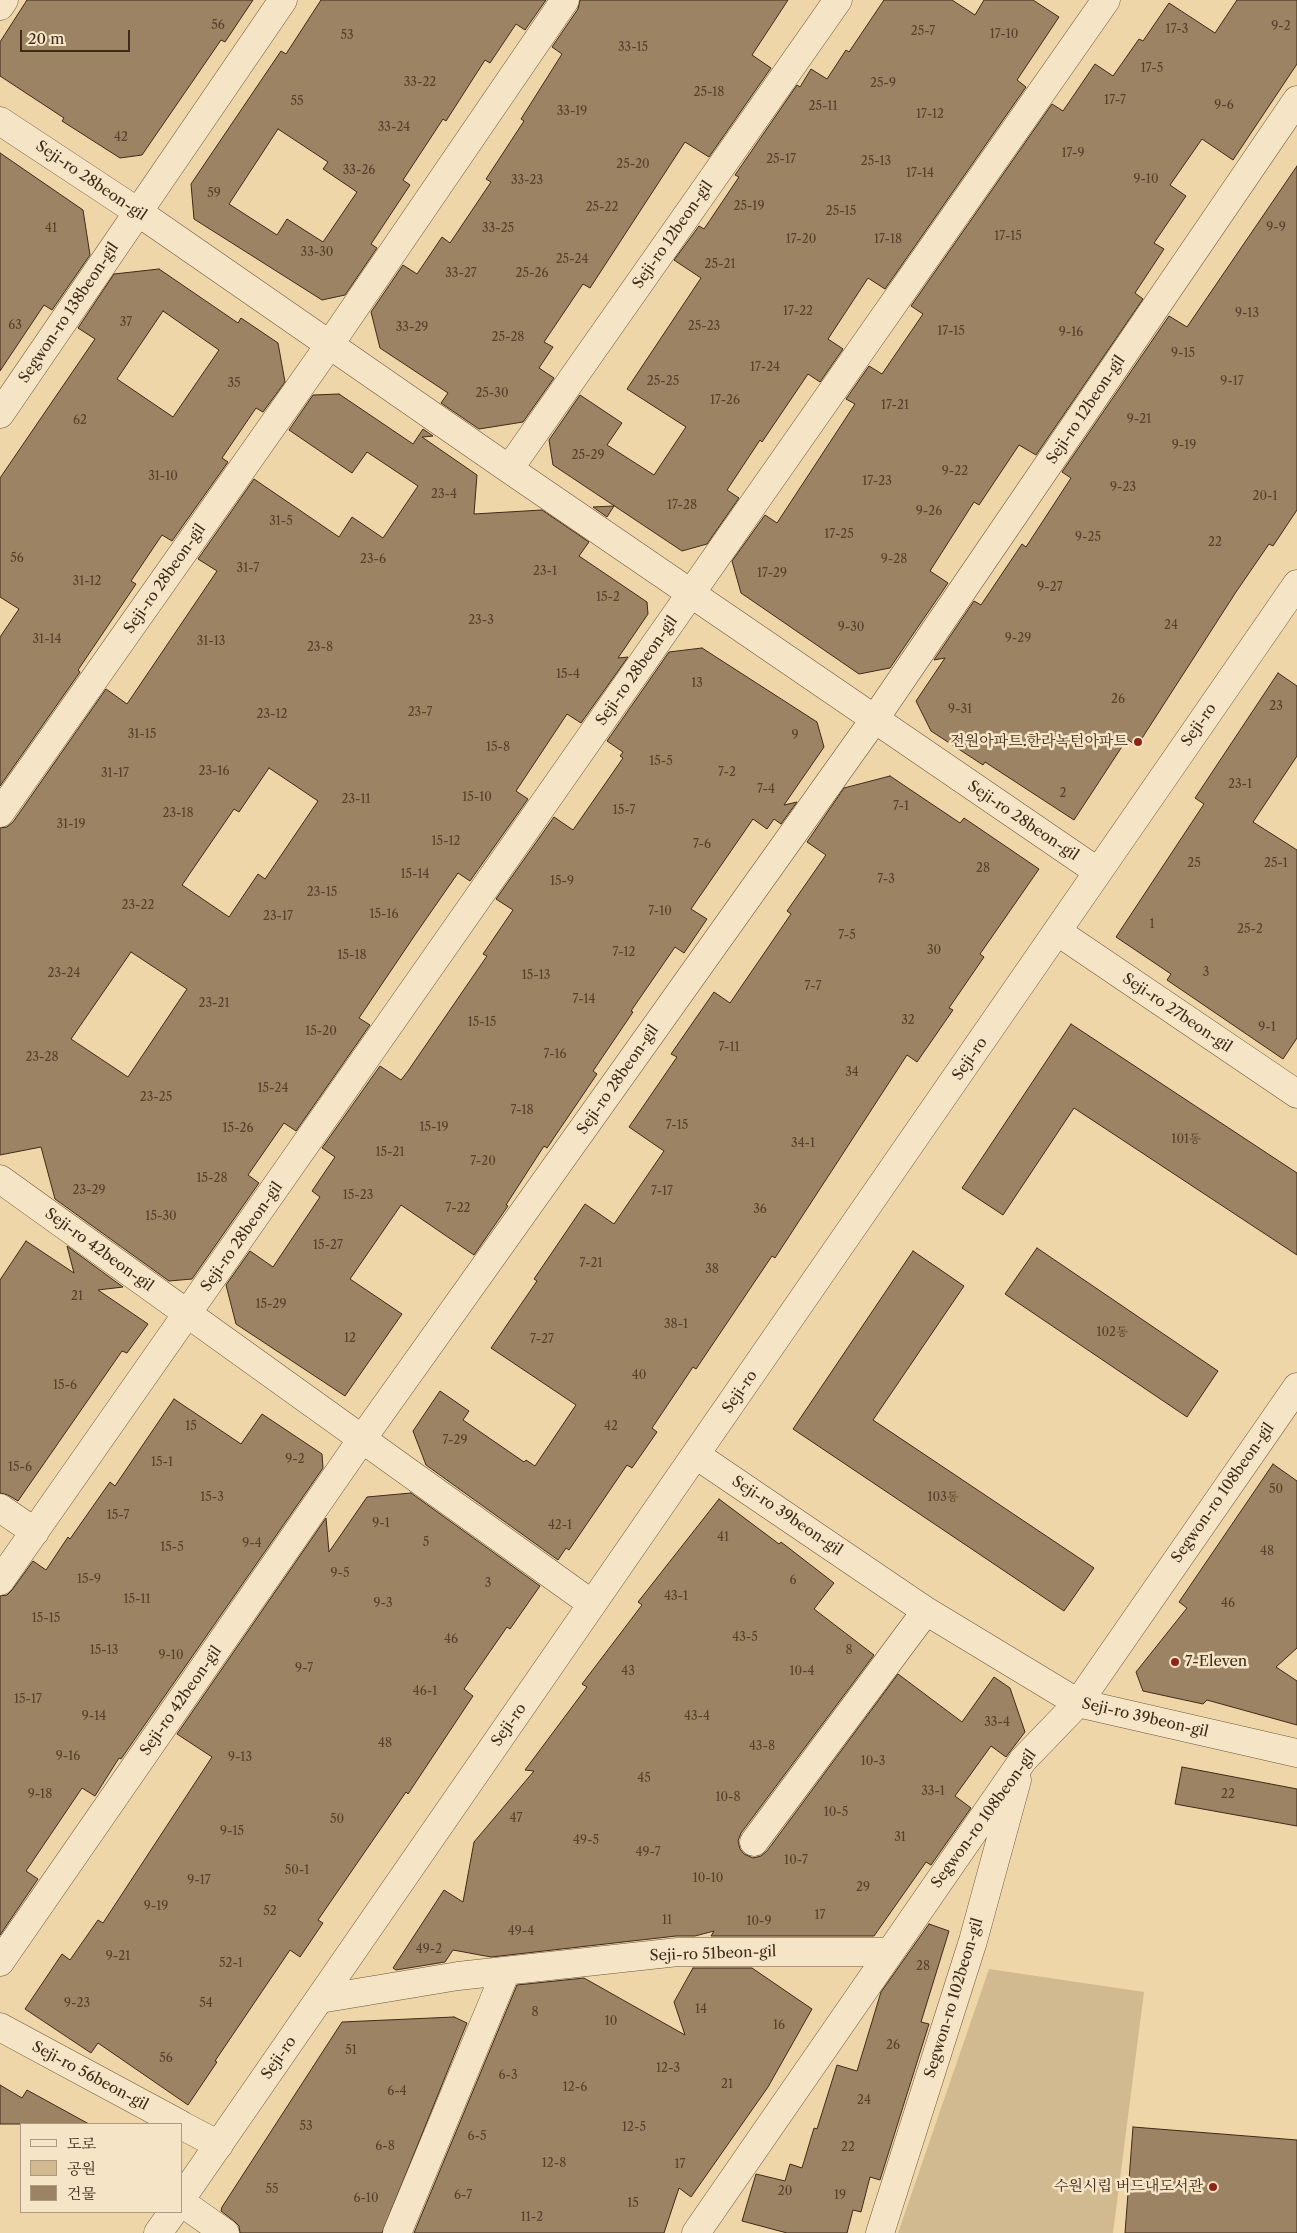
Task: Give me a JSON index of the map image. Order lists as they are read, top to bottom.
{
  "streets": {
    "street": [
      "Seji-ro 28beon-gil",
      "Seji-ro 12beon-gil",
      "Segwon-ro 138beon-gil",
      "Seji-ro",
      "Seji-ro 27beon-gil",
      "Seji-ro 42beon-gil",
      "Segwon-ro 108beon-gil",
      "Seji-ro 39beon-gil",
      "Seji-ro 51beon-gil",
      "Segwon-ro 102beon-gil",
      "Seji-ro 56beon-gil"
    ]
  },
  "crossings": [
    ["Seji-ro 28beon-gil", "Seji-ro 12beon-gil"],
    ["Seji-ro 28beon-gil", "Segwon-ro 138beon-gil"],
    ["Seji-ro 28beon-gil", "Seji-ro"],
    ["Seji-ro 28beon-gil", "Seji-ro 42beon-gil"],
    ["Seji-ro", "Seji-ro 27beon-gil"],
    ["Seji-ro", "Seji-ro 42beon-gil"],
    ["Seji-ro", "Seji-ro 39beon-gil"],
    ["Seji-ro", "Seji-ro 51beon-gil"],
    ["Seji-ro", "Seji-ro 56beon-gil"],
    ["Segwon-ro 108beon-gil", "Seji-ro 39beon-gil"],
    ["Segwon-ro 108beon-gil", "Seji-ro 51beon-gil"],
    ["Segwon-ro 108beon-gil", "Segwon-ro 102beon-gil"]
  ],
  "places": ["전원아파트.한라녹턴아파트", "7-Eleven", "수원시립 버드내도서관"],
  "house_numbers": [
    "56",
    "9-2",
    "17-3",
    "25-7",
    "17-10",
    "53",
    "33-15",
    "17-5",
    "33-22",
    "25-9",
    "25-18",
    "17-7",
    "55",
    "9-6",
    "25-11",
    "33-19",
    "17-12",
    "33-24",
    "42",
    "17-9",
    "25-17",
    "25-13",
    "25-20",
    "33-26",
    "17-14",
    "9-10",
    "33-23",
    "59",
    "25-19",
    "25-22",
    "25-15",
    "9-9",
    "41",
    "33-25",
    "17-15",
    "17-20",
    "17-18",
    "33-30",
    "25-24",
    "25-21",
    "33-27",
    "25-26",
    "17-22",
    "9-13",
    "37",
    "63",
    "25-23",
    "33-29",
    "17-15",
    "9-16",
    "25-28",
    "9-15",
    "17-24",
    "25-25",
    "9-17",
    "35",
    "25-30",
    "17-26",
    "17-21",
    "9-21",
    "62",
    "9-19",
    "25-29",
    "9-22",
    "31-10",
    "17-23",
    "9-23",
    "23-4",
    "20-1",
    "17-28",
    "9-26",
    "31-5",
    "17-25",
    "9-25",
    "22",
    "56",
    "23-6",
    "9-28",
    "31-7",
    "23-1",
    "17-29",
    "31-12",
    "9-27",
    "15-2",
    "23-3",
    "24",
    "9-30",
    "9-29",
    "31-14",
    "31-13",
    "23-8",
    "15-4",
    "13",
    "26",
    "23",
    "9-31",
    "23-7",
    "23-12",
    "31-15",
    "9",
    "15-8",
    "15-5",
    "23-16",
    "7-2",
    "31-17",
    "23-1",
    "7-4",
    "2",
    "15-10",
    "23-11",
    "7-1",
    "15-7",
    "23-18",
    "31-19",
    "15-12",
    "7-6",
    "25",
    "25-1",
    "28",
    "15-14",
    "7-3",
    "15-9",
    "23-15",
    "23-22",
    "7-10",
    "15-16",
    "23-17",
    "1",
    "25-2",
    "7-5",
    "30",
    "7-12",
    "15-18",
    "3",
    "23-24",
    "15-13",
    "7-7",
    "7-14",
    "23-21",
    "32",
    "15-15",
    "9-1",
    "15-20",
    "7-11",
    "7-16",
    "23-28",
    "34",
    "15-24",
    "23-25",
    "7-18",
    "7-15",
    "15-19",
    "15-26",
    "101동",
    "34-1",
    "15-21",
    "7-20",
    "15-28",
    "23-29",
    "7-17",
    "15-23",
    "7-22",
    "36",
    "15-30",
    "15-27",
    "7-21",
    "38",
    "21",
    "15-29",
    "38-1",
    "102동",
    "12",
    "7-27",
    "40",
    "15-6",
    "15",
    "42",
    "7-29",
    "9-2",
    "15-1",
    "15-6",
    "50",
    "15-3",
    "103동",
    "15-7",
    "9-1",
    "42-1",
    "41",
    "5",
    "9-4",
    "15-5",
    "48",
    "9-5",
    "15-9",
    "6",
    "3",
    "43-1",
    "15-11",
    "9-3",
    "46",
    "15-15",
    "43-5",
    "46",
    "15-13",
    "8",
    "9-10",
    "9-7",
    "43",
    "10-4",
    "46-1",
    "15-17",
    "9-14",
    "43-4",
    "33-4",
    "48",
    "43-8",
    "9-16",
    "9-13",
    "10-3",
    "45",
    "33-1",
    "9-18",
    "22",
    "10-8",
    "10-5",
    "47",
    "50",
    "9-15",
    "31",
    "49-5",
    "49-7",
    "10-7",
    "50-1",
    "10-10",
    "9-17",
    "29",
    "9-19",
    "52",
    "17",
    "11",
    "10-9",
    "49-4",
    "49-2",
    "9-21",
    "52-1",
    "28",
    "9-23",
    "54",
    "14",
    "8",
    "10",
    "16",
    "26",
    "51",
    "56",
    "12-3",
    "6-3",
    "21",
    "12-6",
    "6-4",
    "24",
    "53",
    "12-5",
    "6-5",
    "6-8",
    "22",
    "12-8",
    "17",
    "55",
    "20",
    "6-7",
    "19",
    "6-10",
    "15",
    "11-2"
  ],
  "legend": ["도로", "공원", "건물"],
  "scale_bar": "20 m"
}
